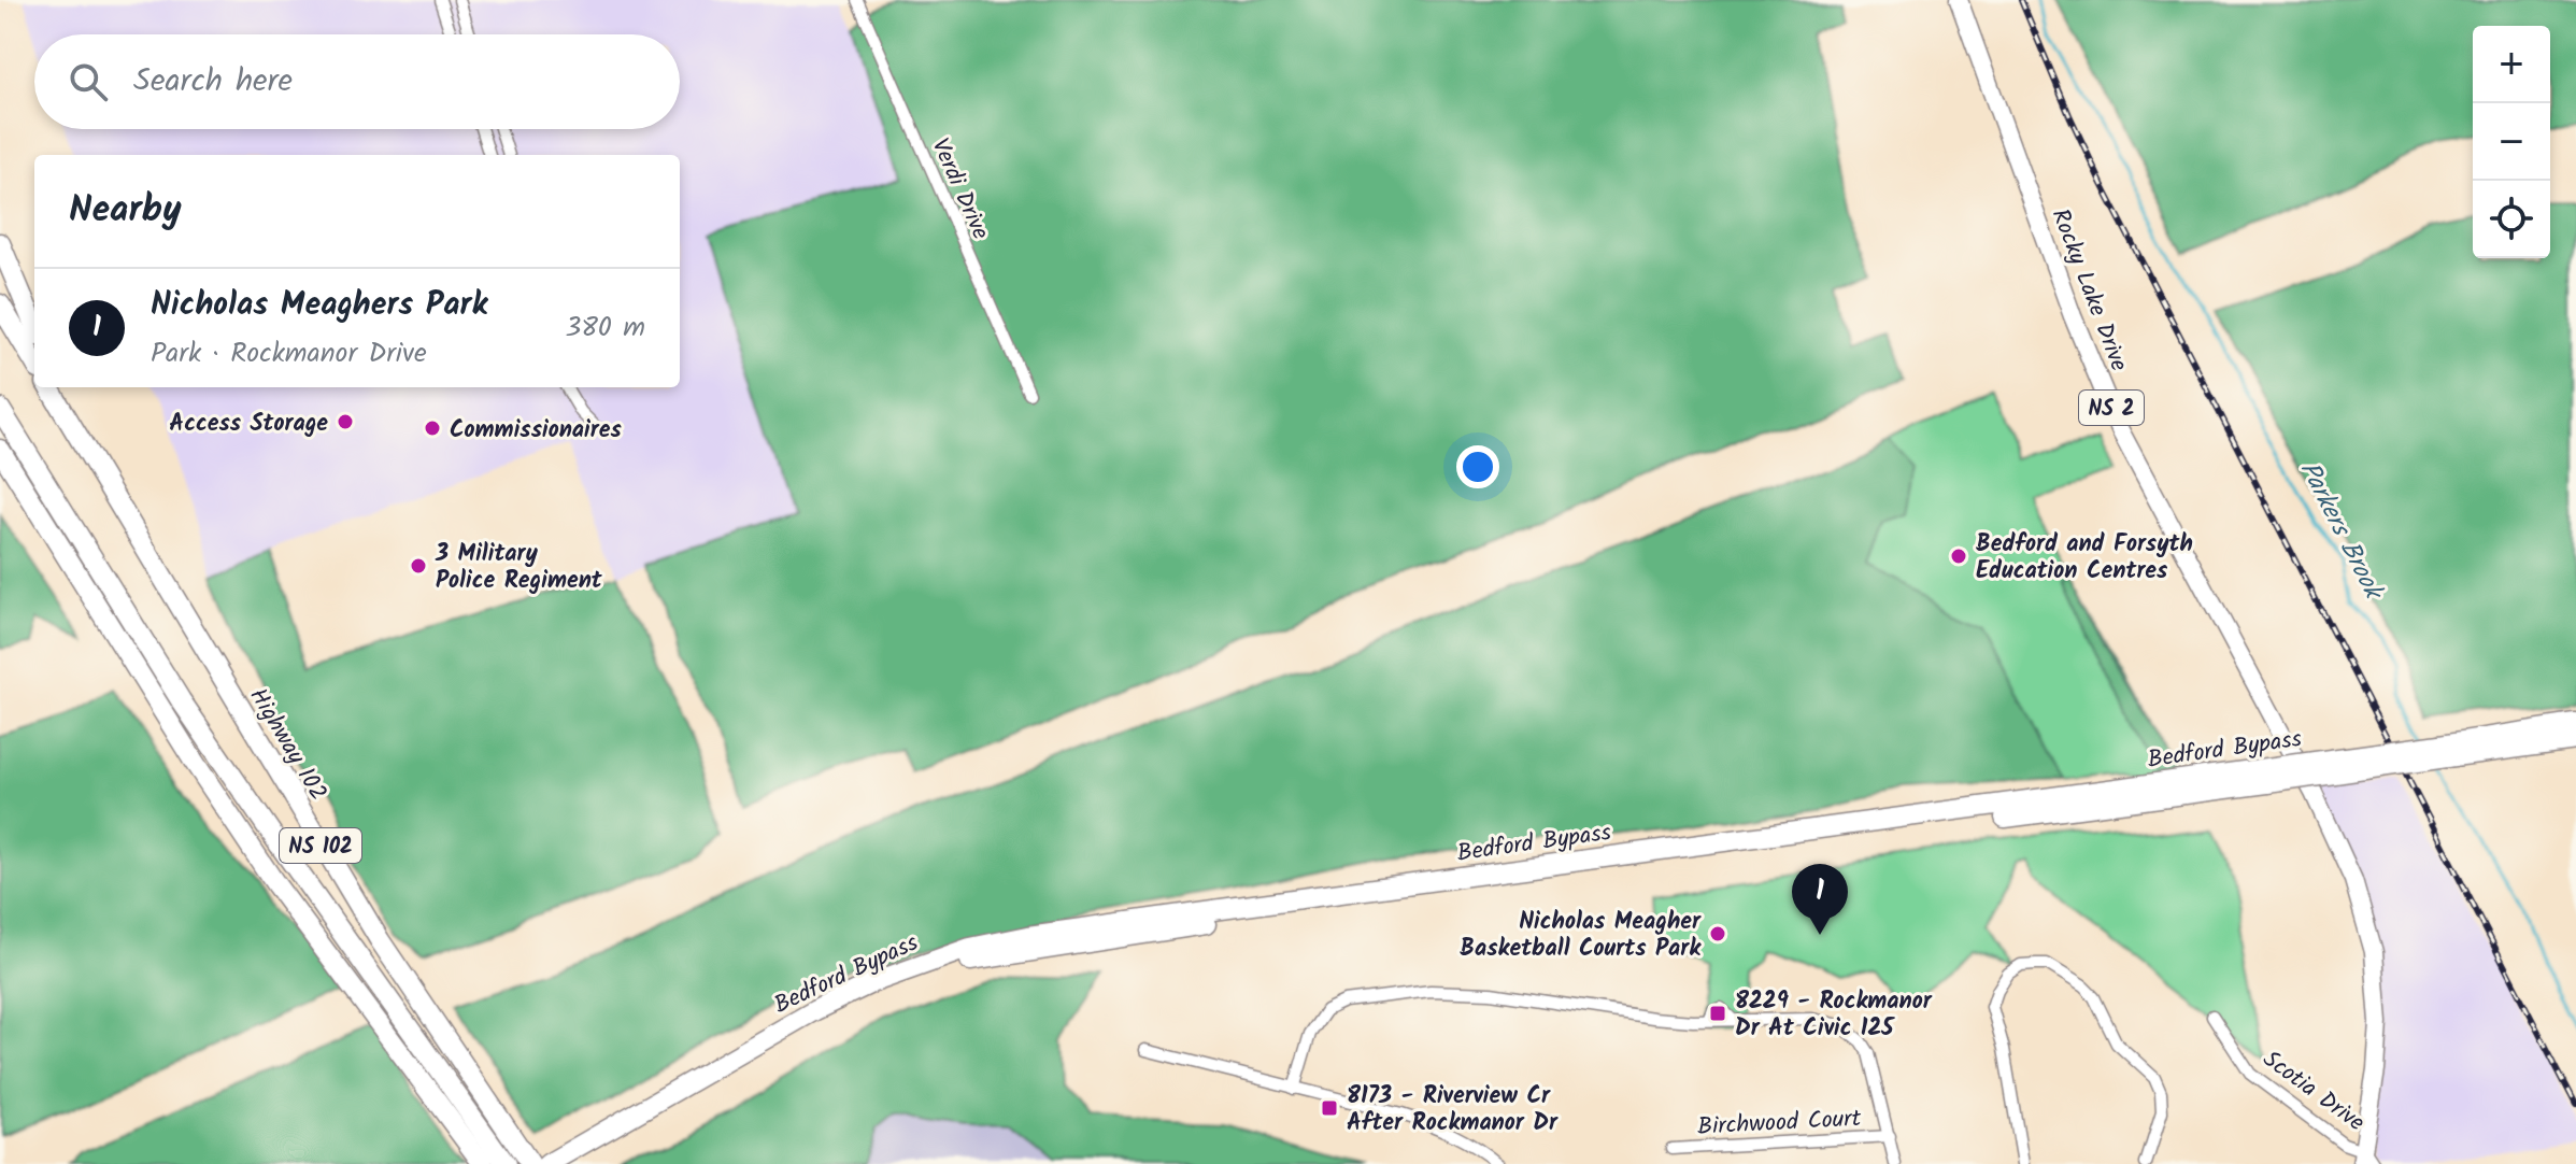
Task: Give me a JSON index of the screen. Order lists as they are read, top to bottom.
{
  "streets": {
    "highway": ["Highway 102", "Bedford Bypass", "NS 102"],
    "main road": ["Rocky Lake Drive", "NS 2"],
    "street": ["Verdi Drive", "Scotia Drive", "Birchwood Court"]
  },
  "crossings": [
    ["Rocky Lake Drive", "Scotia Drive"]
  ],
  "water": ["Parkers Brook"],
  "places": {
    "other": [
      "Access Storage",
      "Commissionaires",
      "Bedford and Forsyth Education Centres",
      "3 Military Police Regiment",
      "Nicholas Meagher Basketball Courts Park"
    ],
    "transit": ["8229 - Rockmanor Dr At Civic 125", "8173 - Riverview Cr After Rockmanor Dr"]
  },
  "page": {
    "map_buttons": ["+", "−"],
    "search": "Search here",
    "heading": "Nearby",
    "list": [
      {
        "mark": "1",
        "name": "Nicholas Meaghers Park",
        "note": "Park · Rockmanor Drive",
        "value": "380 m"
      }
    ],
    "pins": "1"
  }
}
